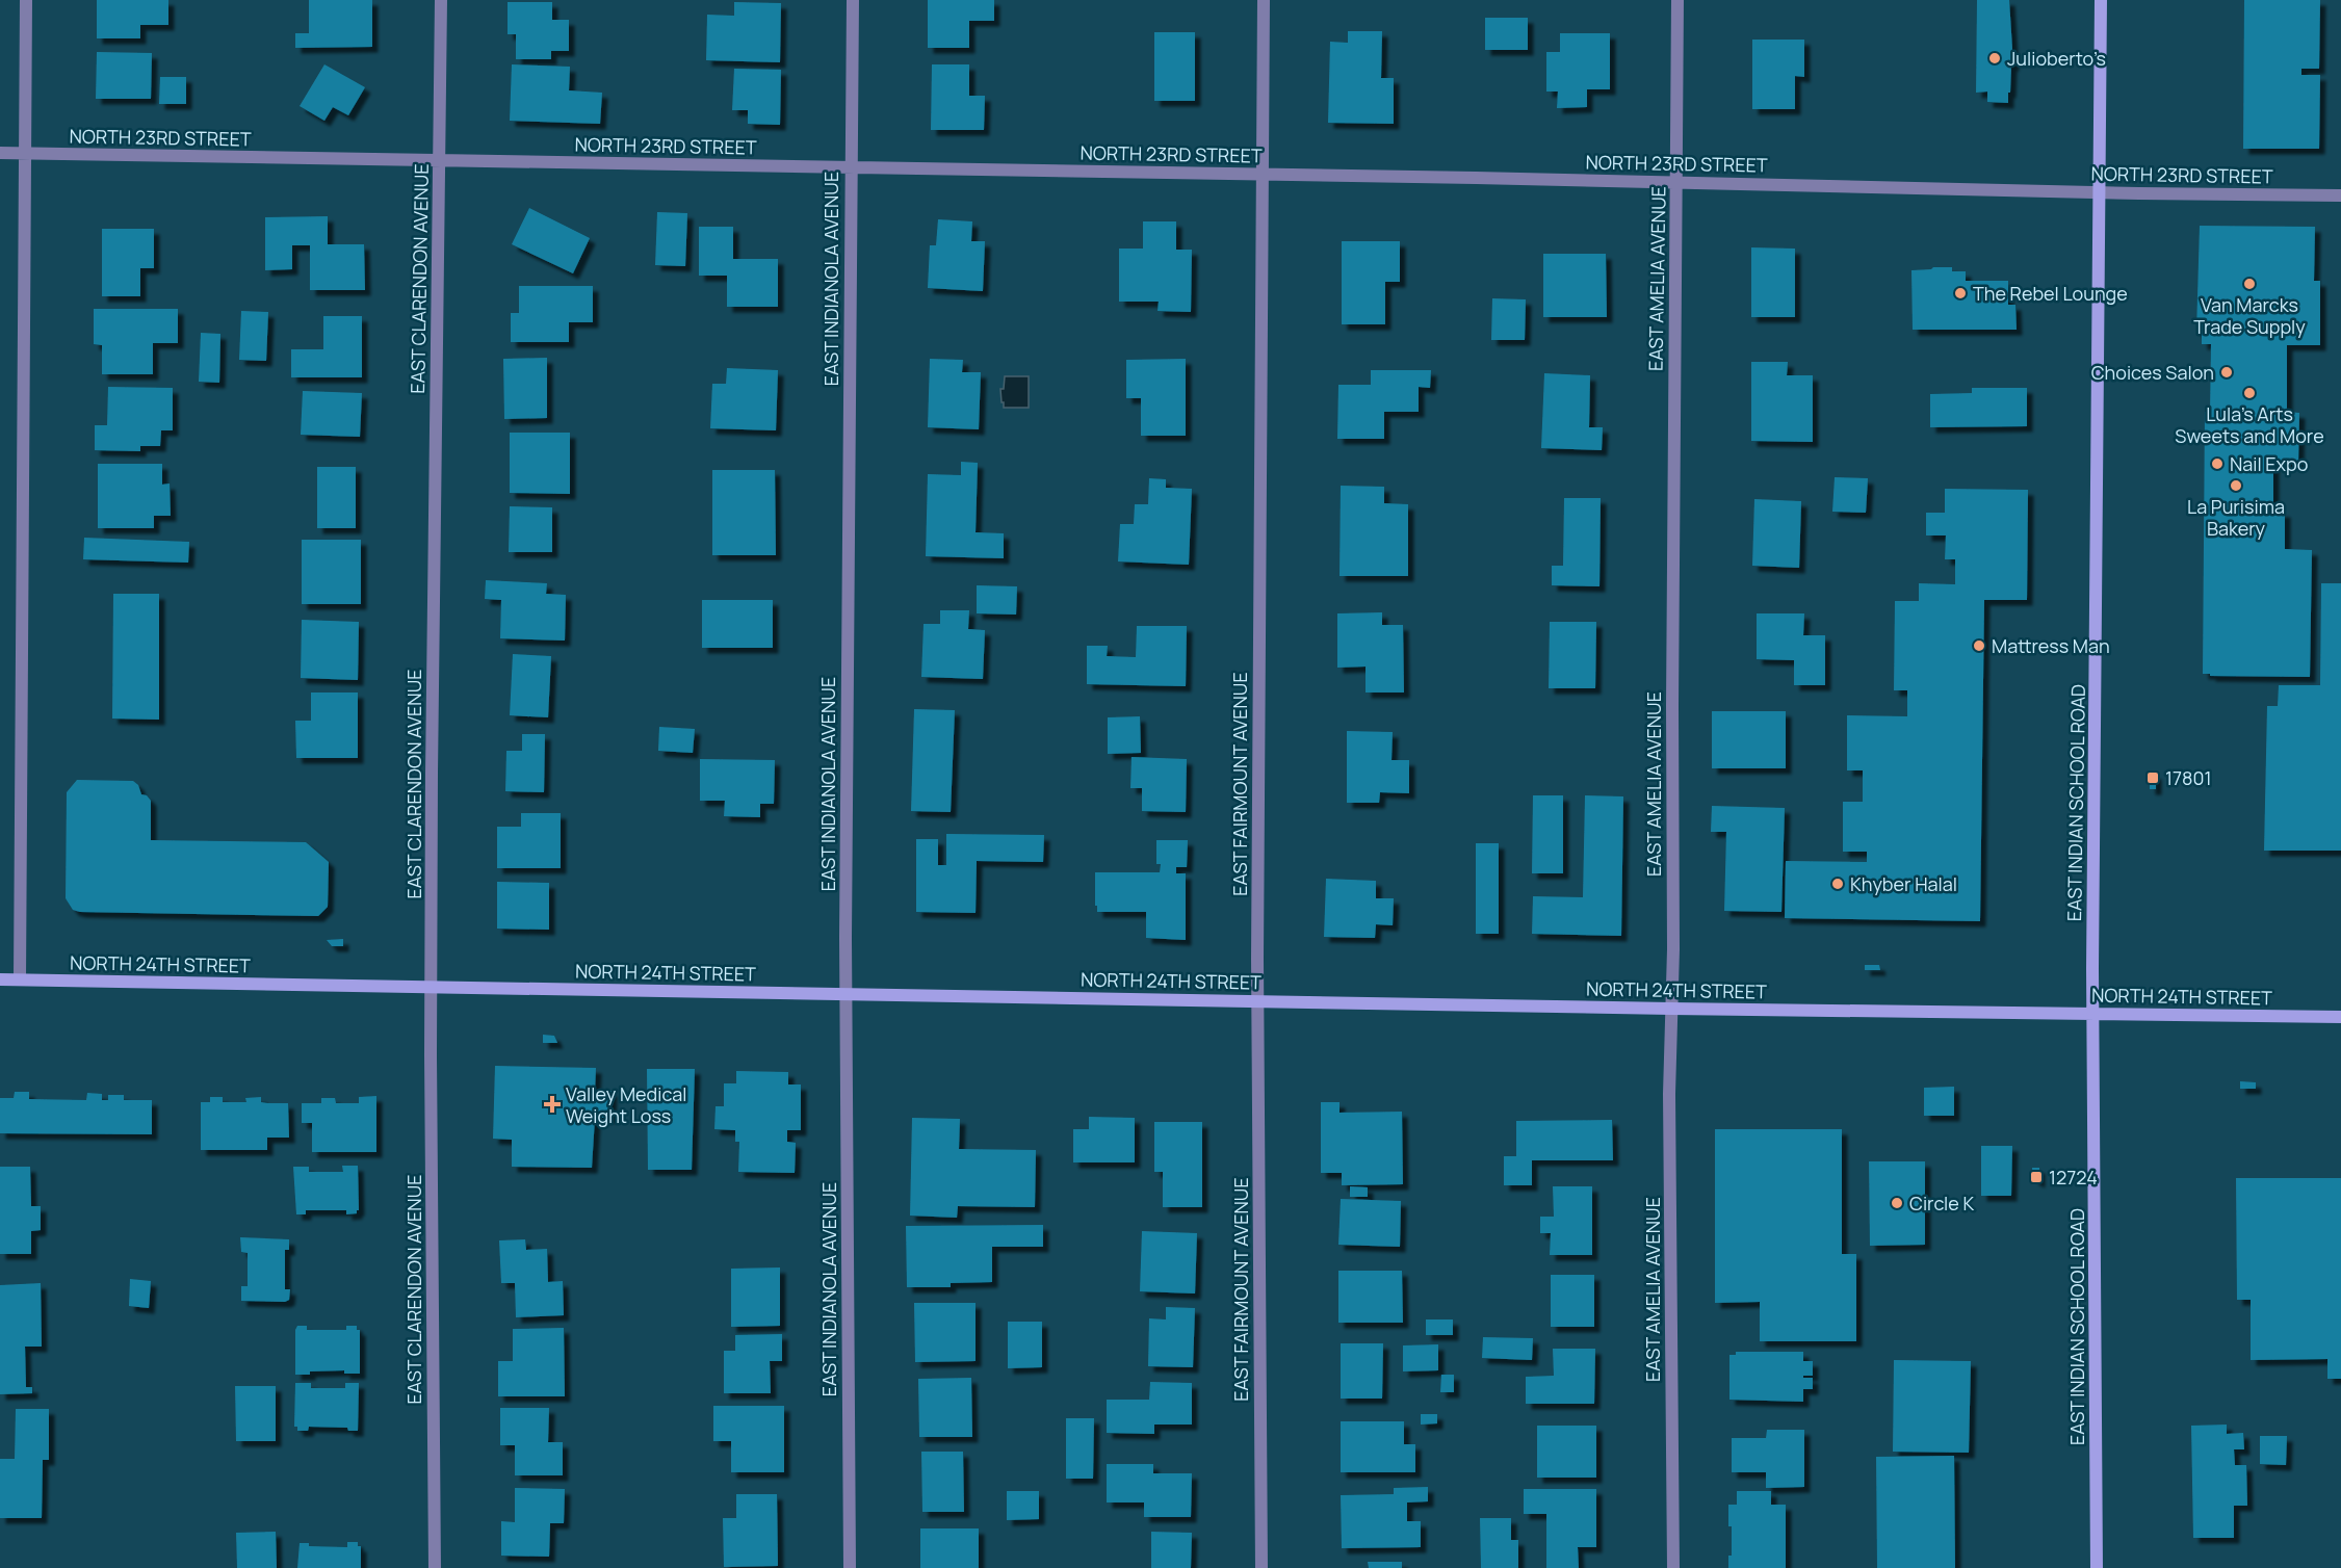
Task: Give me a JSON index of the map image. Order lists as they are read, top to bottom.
{
  "streets": {
    "main road": ["EAST INDIAN SCHOOL ROAD", "NORTH 24TH STREET"],
    "street": [
      "NORTH 23RD STREET",
      "EAST CLARENDON AVENUE",
      "EAST INDIANOLA AVENUE",
      "EAST AMELIA AVENUE",
      "EAST FAIRMOUNT AVENUE"
    ]
  },
  "crossings": [
    ["NORTH 23RD STREET", "EAST CLARENDON AVENUE"],
    ["NORTH 23RD STREET", "EAST INDIANOLA AVENUE"],
    ["NORTH 23RD STREET", "EAST AMELIA AVENUE"],
    ["NORTH 23RD STREET", "EAST FAIRMOUNT AVENUE"],
    ["NORTH 23RD STREET", "EAST INDIAN SCHOOL ROAD"],
    ["EAST CLARENDON AVENUE", "NORTH 24TH STREET"],
    ["EAST INDIANOLA AVENUE", "NORTH 24TH STREET"],
    ["EAST AMELIA AVENUE", "NORTH 24TH STREET"],
    ["EAST FAIRMOUNT AVENUE", "NORTH 24TH STREET"],
    ["EAST INDIAN SCHOOL ROAD", "NORTH 24TH STREET"]
  ],
  "places": {
    "other": [
      "Julioberto’s",
      "Van Marcks Trade Supply",
      "The Rebel Lounge",
      "Choices Salon",
      "Lula’s Arts Sweets and More",
      "Nail Expo",
      "La Purisima Bakery",
      "Mattress Man",
      "Khyber Halal",
      "Circle K"
    ],
    "transit": ["17801", "12724"],
    "health": ["Valley Medical Weight Loss"]
  }
}
